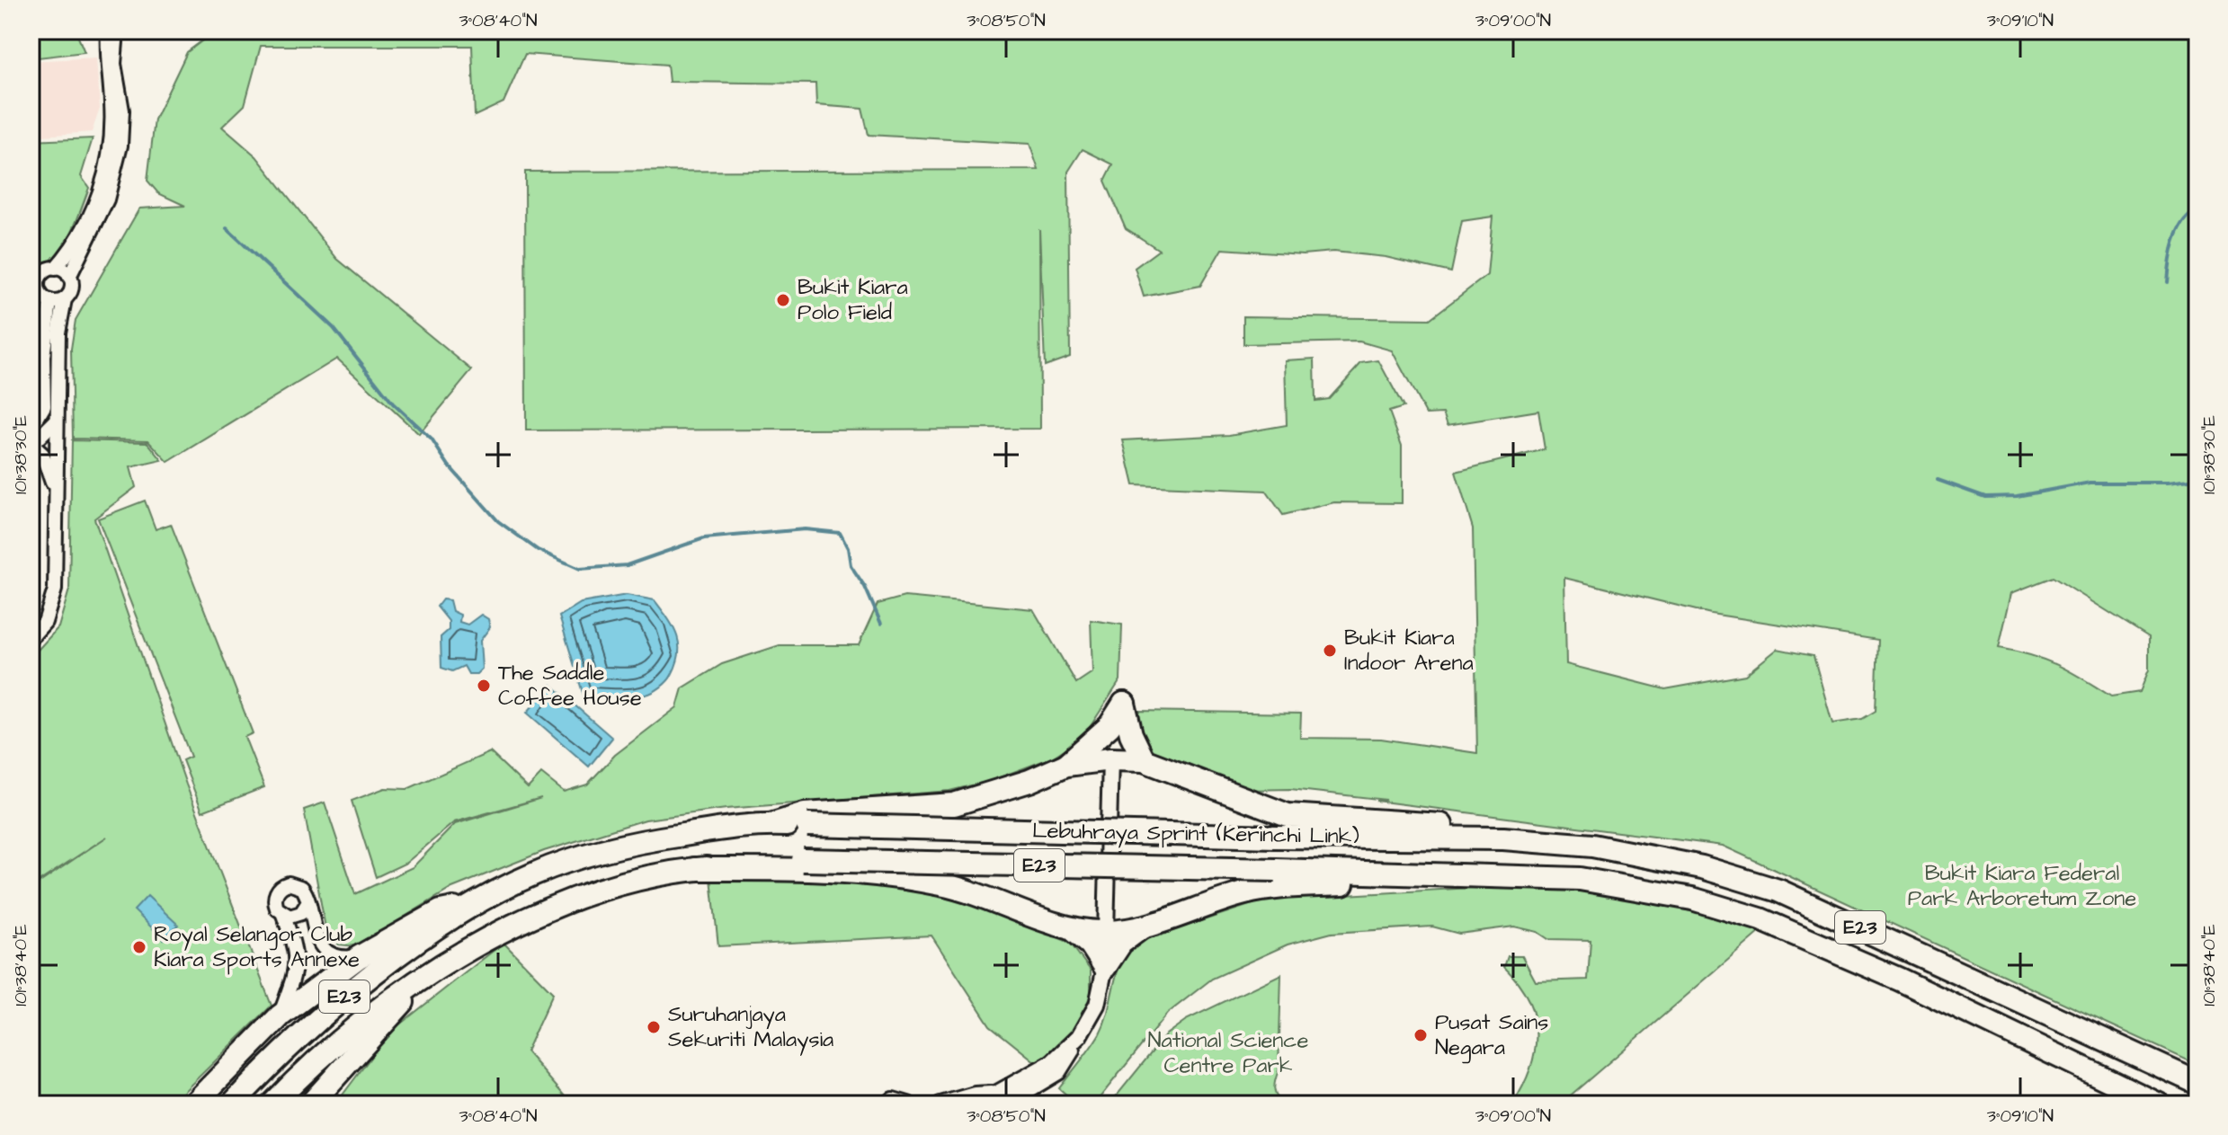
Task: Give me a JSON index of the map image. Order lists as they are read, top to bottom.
{
  "streets": {
    "highway": ["Lebuhraya Sprint (Kerinchi Link)", "E23"]
  },
  "parks": ["Bukit Kiara Federal Park Arboretum Zone", "National Science Centre Park"],
  "places": [
    "Bukit Kiara Polo Field",
    "Bukit Kiara Indoor Arena",
    "The Saddle Coffee House",
    "Royal Selangor Club Kiara Sports Annexe",
    "Suruhanjaya Sekuriti Malaysia",
    "Pusat Sains Negara"
  ],
  "coordinates": [
    "3°08'40\"N",
    "3°08'50\"N",
    "3°09'00\"N",
    "3°09'10\"N",
    "101°38'30\"E",
    "101°38'40\"E"
  ]
}
